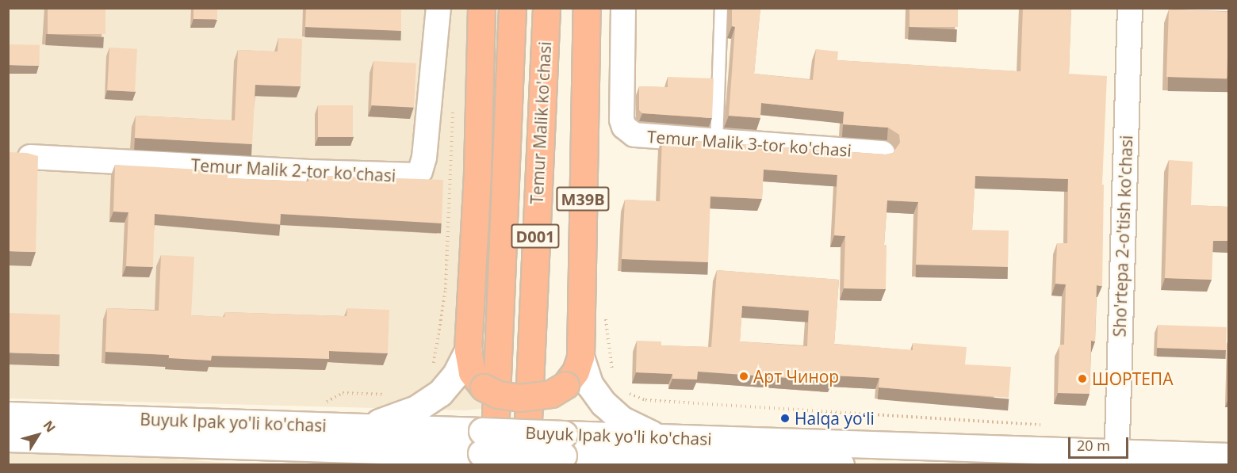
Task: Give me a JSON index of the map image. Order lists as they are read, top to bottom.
{
  "streets": {
    "highway": ["Temur Malik ko'chasi", "M39B", "D001"],
    "main road": ["Buyuk Ipak yo'li ko'chasi"],
    "street": ["Temur Malik 3-tor ko'chasi", "Temur Malik 2-tor ko'chasi", "Sho'rtepa 2-o'tish ko'chasi"]
  },
  "crossings": [
    ["Temur Malik ko'chasi", "Buyuk Ipak yo'li ko'chasi"],
    ["M39B", "Buyuk Ipak yo'li ko'chasi"],
    ["Sho'rtepa 2-o'tish ko'chasi", "Buyuk Ipak yo'li ko'chasi"]
  ],
  "places": ["Арт Чинор", "ШОРТЕПА", "Halqa yoʻli"],
  "scale_bar": "20 m",
  "north": "top right"
}
